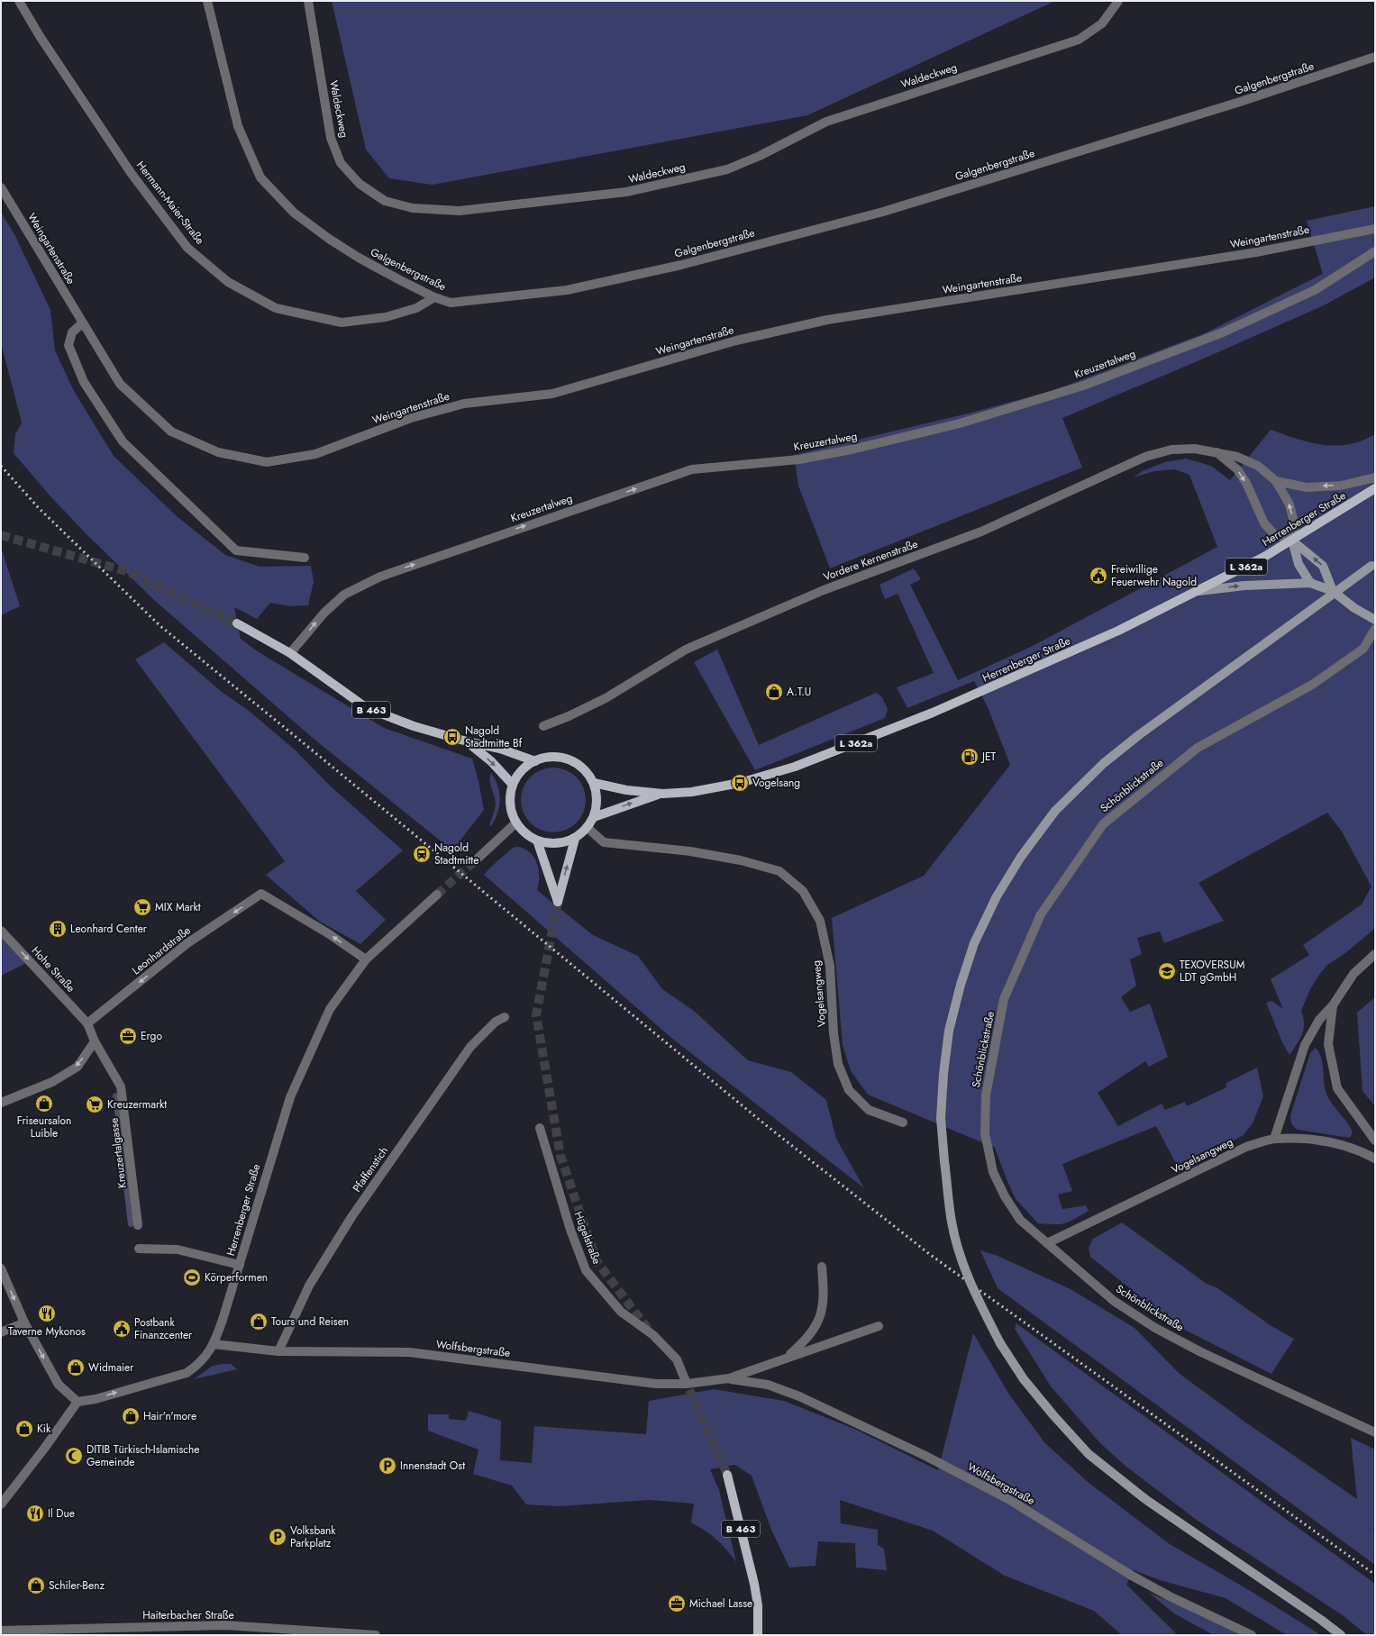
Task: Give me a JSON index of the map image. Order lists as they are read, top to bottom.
{
  "streets": {
    "main road": ["Herrenberger Straße", "L 362a", "B 463"],
    "street": [
      "Waldeckweg",
      "Galgenbergstraße",
      "Hermann-Maier-Straße",
      "Weingartenstraße",
      "Kreuzertalweg",
      "Vordere Kernenstraße",
      "Schönblickstraße",
      "Leonhardstraße",
      "Hohe Straße",
      "Vogelsangweg",
      "Kreuzertalgasse",
      "Pfaffenstich",
      "Hügelstraße",
      "Wolfsbergstraße",
      "Haiterbacher Straße"
    ]
  },
  "crossings": [
    ["Galgenbergstraße", "Hermann-Maier-Straße"],
    ["Kreuzertalweg", "B 463"],
    ["Herrenberger Straße", "Vordere Kernenstraße"],
    ["Herrenberger Straße", "B 463"],
    ["Herrenberger Straße", "Leonhardstraße"],
    ["Herrenberger Straße", "Vogelsangweg"],
    ["Herrenberger Straße", "Wolfsbergstraße"],
    ["B 463", "Vogelsangweg"],
    ["Schönblickstraße", "Vogelsangweg"],
    ["Leonhardstraße", "Hohe Straße"],
    ["Pfaffenstich", "Wolfsbergstraße"],
    ["Hügelstraße", "Wolfsbergstraße"]
  ],
  "one_way": ["Kreuzertalweg", "Leonhardstraße", "Hohe Straße"],
  "places": {
    "public building": ["Freiwillige Feuerwehr Nagold", "Postbank Finanzcenter"],
    "shop": [
      "A.T.U",
      "Friseursalon Luible",
      "Tours und Reisen",
      "Widmaier",
      "Hair'n'more",
      "Kik",
      "Schiler-Benz"
    ],
    "bus stop": ["Nagold Stadtmitte Bf", "Vogelsang"],
    "fuel station": ["JET"],
    "station": ["Nagold Stadtmitte"],
    "supermarket": ["MIX Markt", "Kreuzermarkt"],
    "building": ["Leonhard Center"],
    "school or university": ["TEXOVERSUM LDT gGmbH"],
    "office": ["Ergo", "Michael Lasse"],
    "sports": ["Körperformen"],
    "restaurant": ["Taverne Mykonos", "Il Due"],
    "mosque": ["DITIB Türkisch-Islamische Gemeinde"],
    "parking": ["Innenstadt Ost", "Volksbank Parkplatz"]
  }
}
